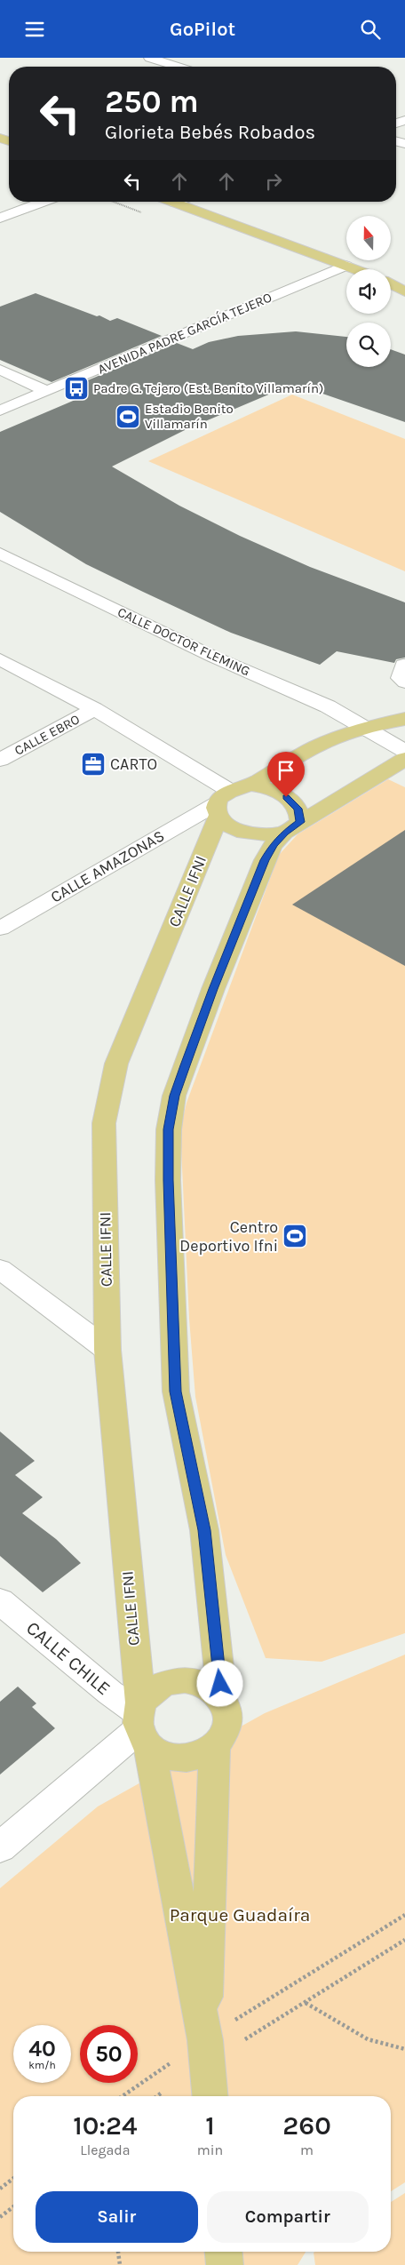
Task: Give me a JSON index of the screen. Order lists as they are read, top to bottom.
{
  "streets": {
    "main road": ["CALLE IFNI"],
    "street": [
      "AVENIDA PADRE GARCÍA TEJERO",
      "CALLE DOCTOR FLEMING",
      "CALLE EBRO",
      "CALLE AMAZONAS",
      "CALLE CHILE"
    ]
  },
  "crossings": [
    ["CALLE AMAZONAS", "CALLE IFNI"],
    ["CALLE IFNI", "CALLE CHILE"]
  ],
  "parks": ["Parque Guadaíra"],
  "places": {
    "bus stop": ["Padre G. Tejero (Est. Benito Villamarín)"],
    "sports": ["Estadio Benito Villamarín", "Centro Deportivo Ifni"],
    "office": ["CARTO"]
  },
  "north": "top",
  "page": {
    "header": "GoPilot",
    "turn": ["250 m", "Glorieta Bebés Robados"],
    "speed": "40 km/h",
    "limit": "50",
    "eta": [
      "10:24",
      "Llegada",
      "1",
      "min",
      "260",
      "m"
    ],
    "buttons": ["Salir", "Compartir"]
  }
}
